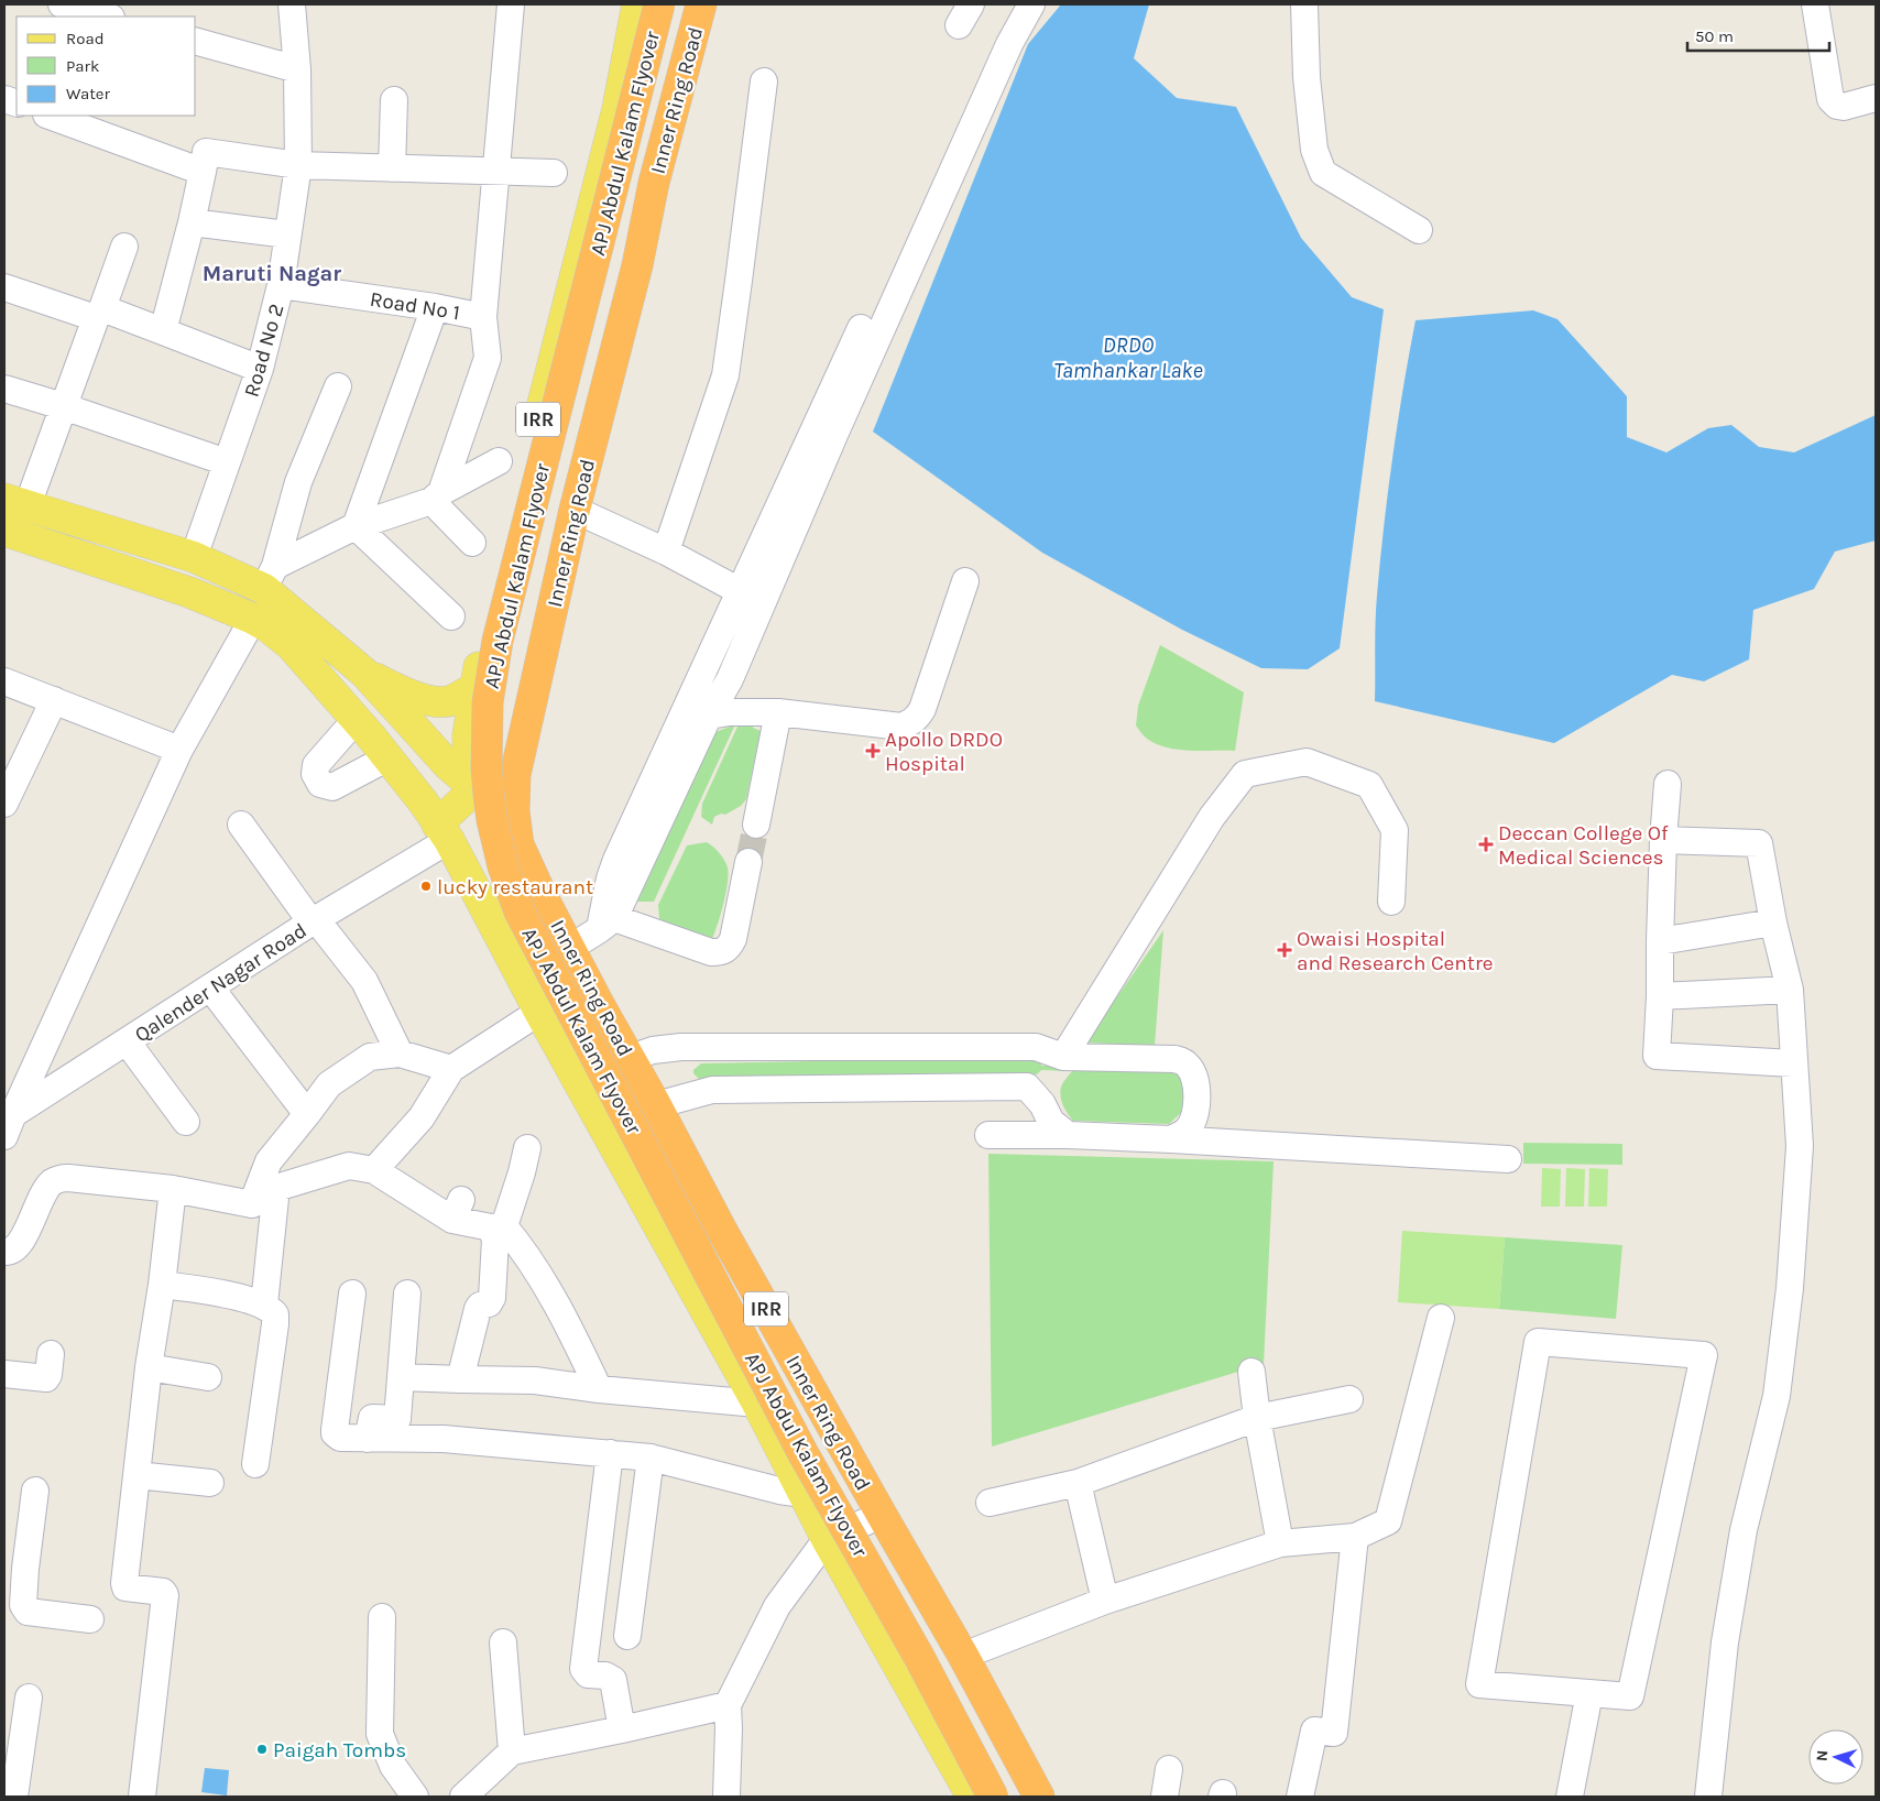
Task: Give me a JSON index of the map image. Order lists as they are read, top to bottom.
{
  "streets": {
    "highway": ["Inner Ring Road", "APJ Abdul Kalam Flyover", "IRR"],
    "street": ["Road No 1", "Road No 2", "Qalender Nagar Road"]
  },
  "crossings": [
    ["Road No 1", "Road No 2"],
    ["IRR", "Qalender Nagar Road"]
  ],
  "districts": ["Maruti Nagar"],
  "water": ["DRDO Tamhankar Lake"],
  "places": {
    "health": ["Apollo DRDO Hospital", "Deccan College Of Medical Sciences", "Owaisi Hospital and Research Centre"],
    "other": ["lucky restaurant", "Paigah Tombs"]
  },
  "legend": ["Road", "Park", "Water"],
  "scale_bar": "50 m",
  "north": "left"
}
